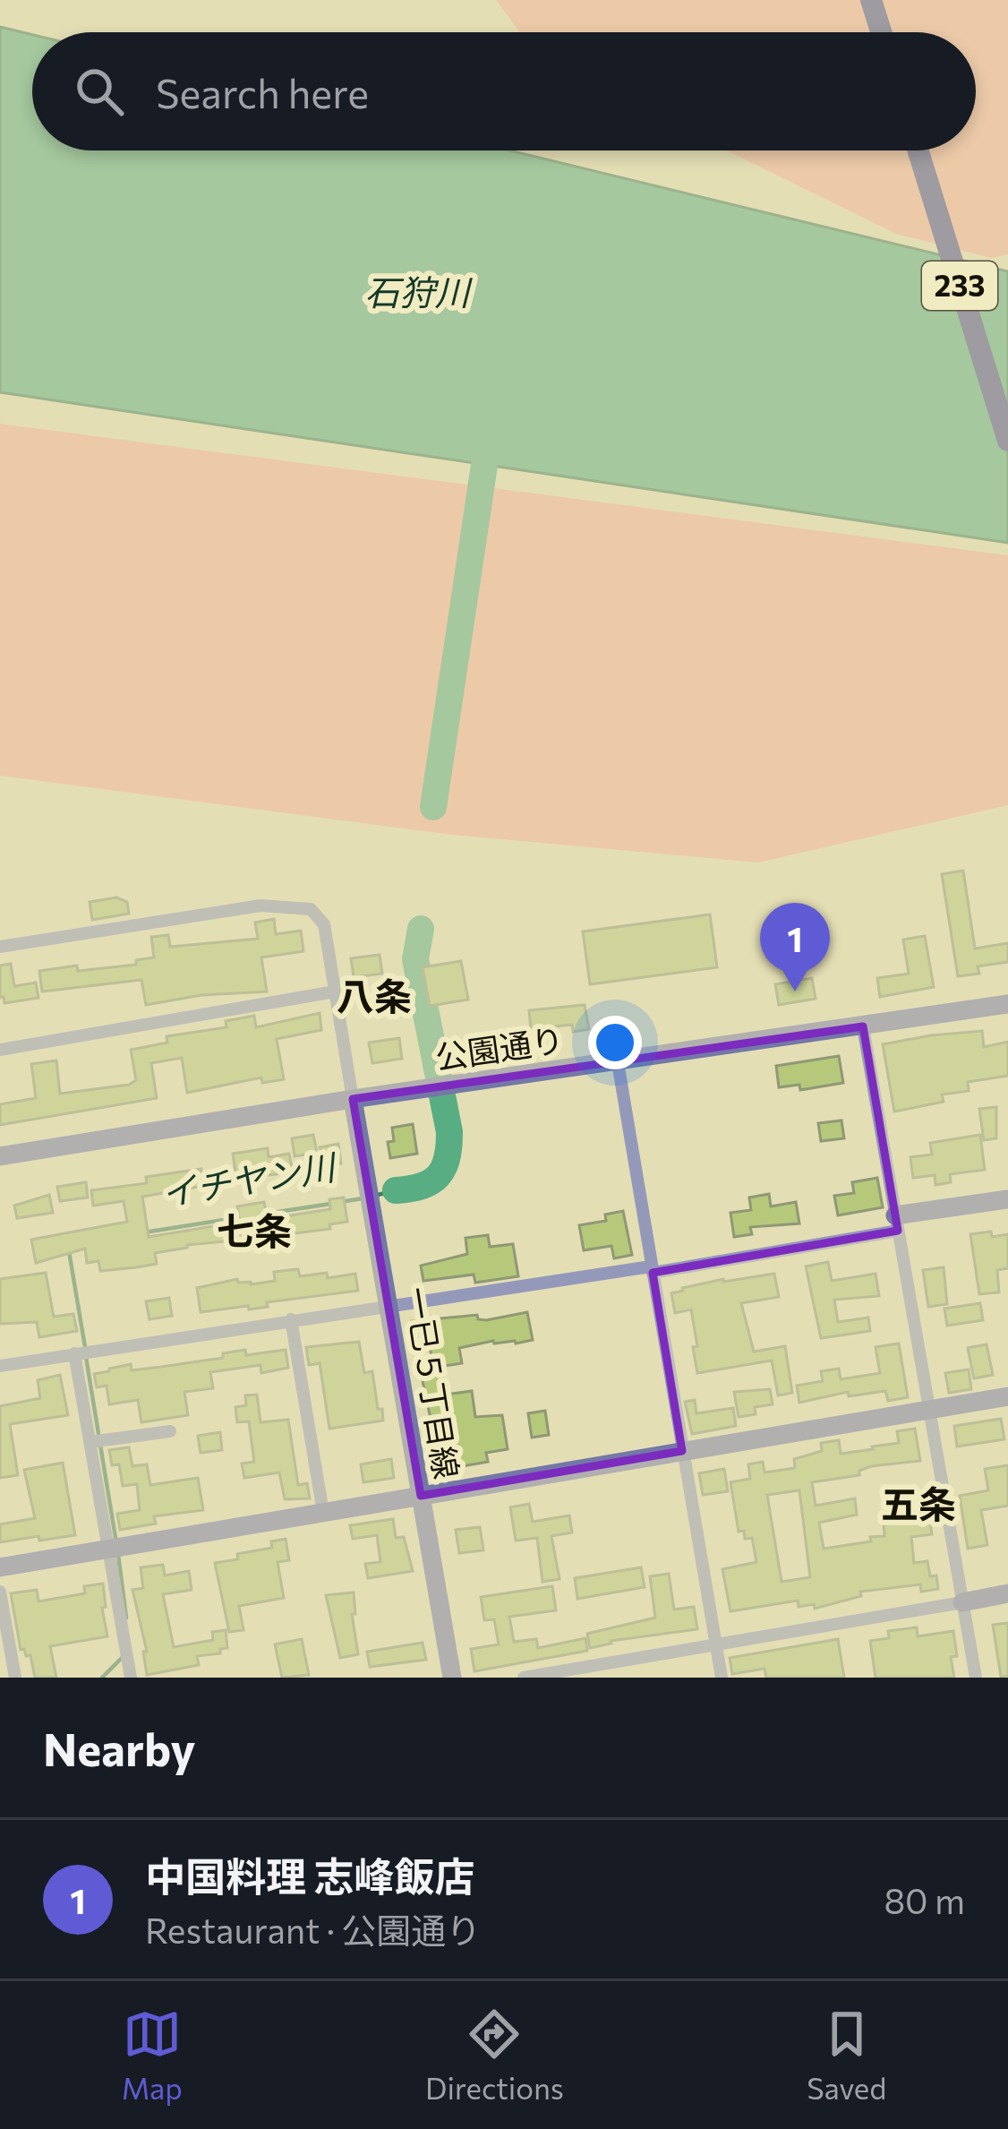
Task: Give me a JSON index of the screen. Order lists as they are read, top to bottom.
{
  "streets": {
    "highway": ["233"],
    "street": ["公園通り", "一已５丁目線"]
  },
  "crossings": [
    ["公園通り", "一已５丁目線"]
  ],
  "districts": ["八条", "七条", "五条"],
  "water": ["石狩川", "イチヤン川"],
  "page": {
    "search": "Search here",
    "pins": "1",
    "heading": "Nearby",
    "list": [
      {
        "mark": "1",
        "name": "中国料理 志峰飯店",
        "note": "Restaurant · 公園通り",
        "value": "80 m"
      }
    ],
    "nav": ["Map", "Directions", "Saved"]
  }
}
